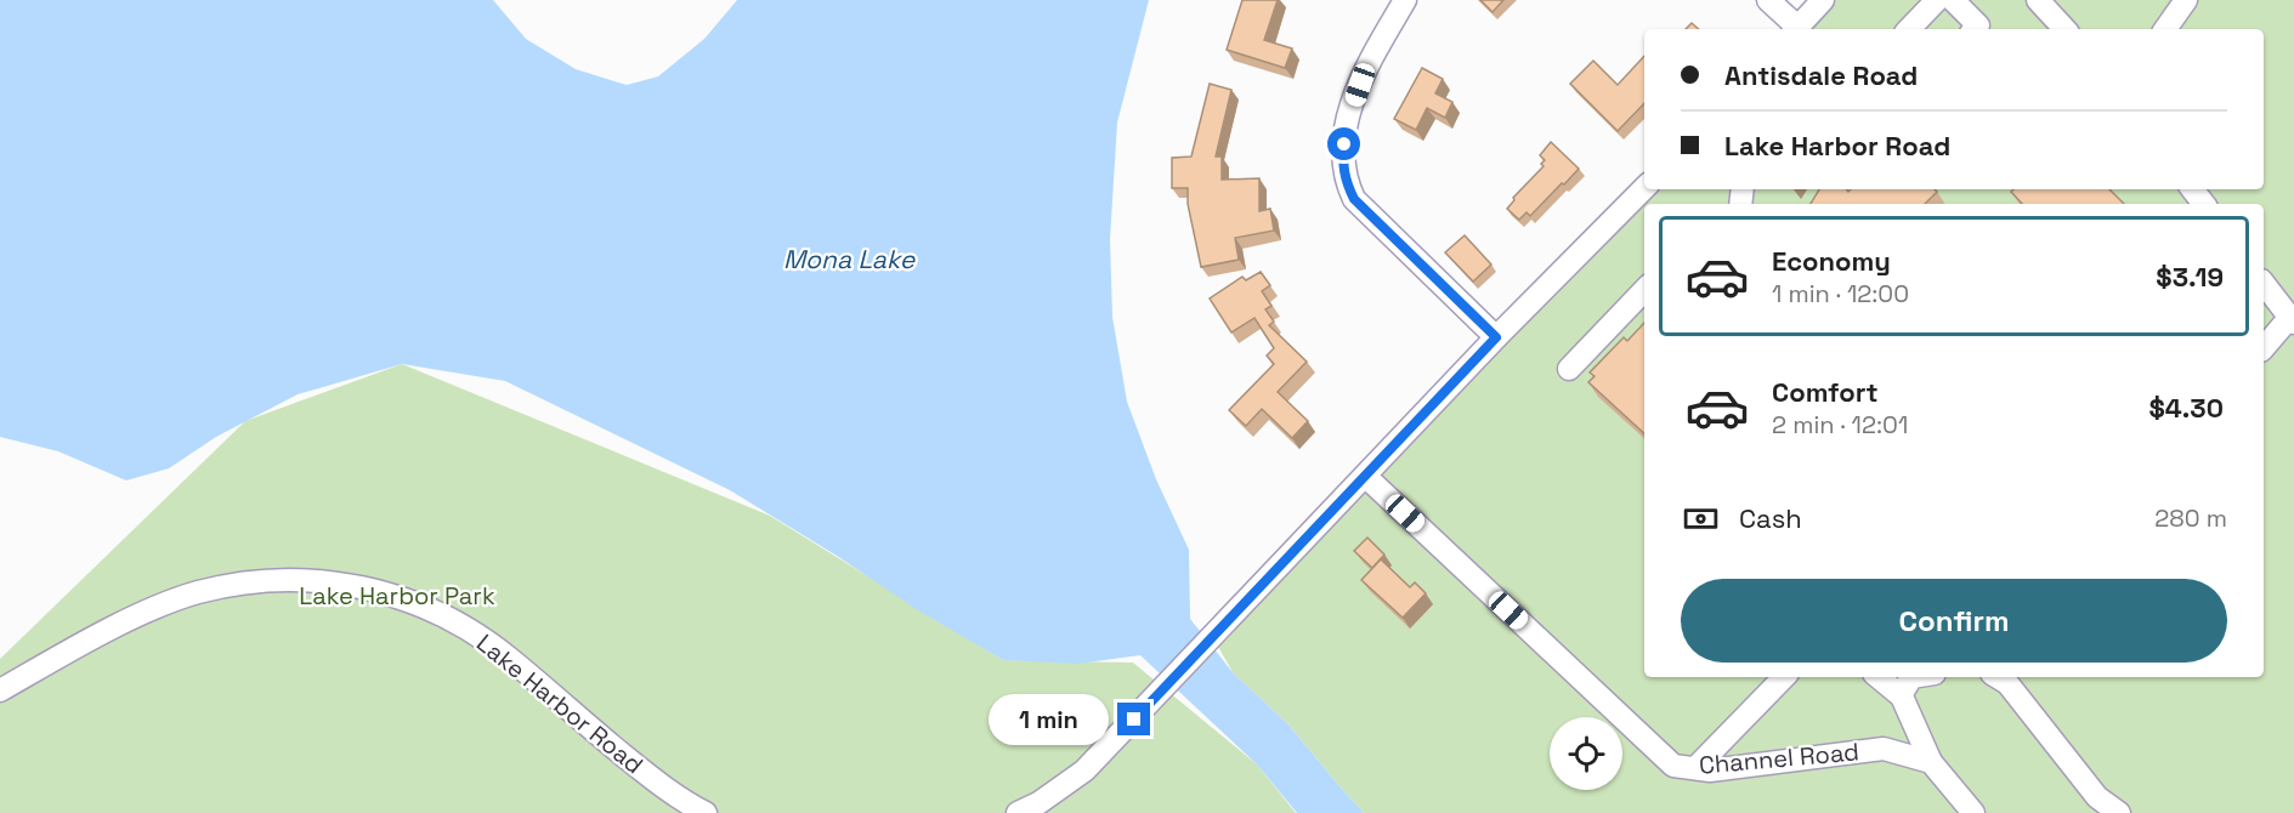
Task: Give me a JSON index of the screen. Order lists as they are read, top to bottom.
{
  "streets": {
    "street": ["Lake Harbor Road", "Channel Road"]
  },
  "water": ["Mona Lake"],
  "parks": ["Lake Harbor Park"],
  "page": {
    "banner": ["Antisdale Road", "Lake Harbor Road"],
    "list": [
      {
        "name": "Economy",
        "note": "1 min · 12:00",
        "value": "$3.19"
      },
      {
        "name": "Comfort",
        "note": "2 min · 12:01",
        "value": "$4.30"
      }
    ],
    "pay": ["Cash", "280 m"],
    "buttons": "Confirm",
    "bubble": "1 min"
  }
}
